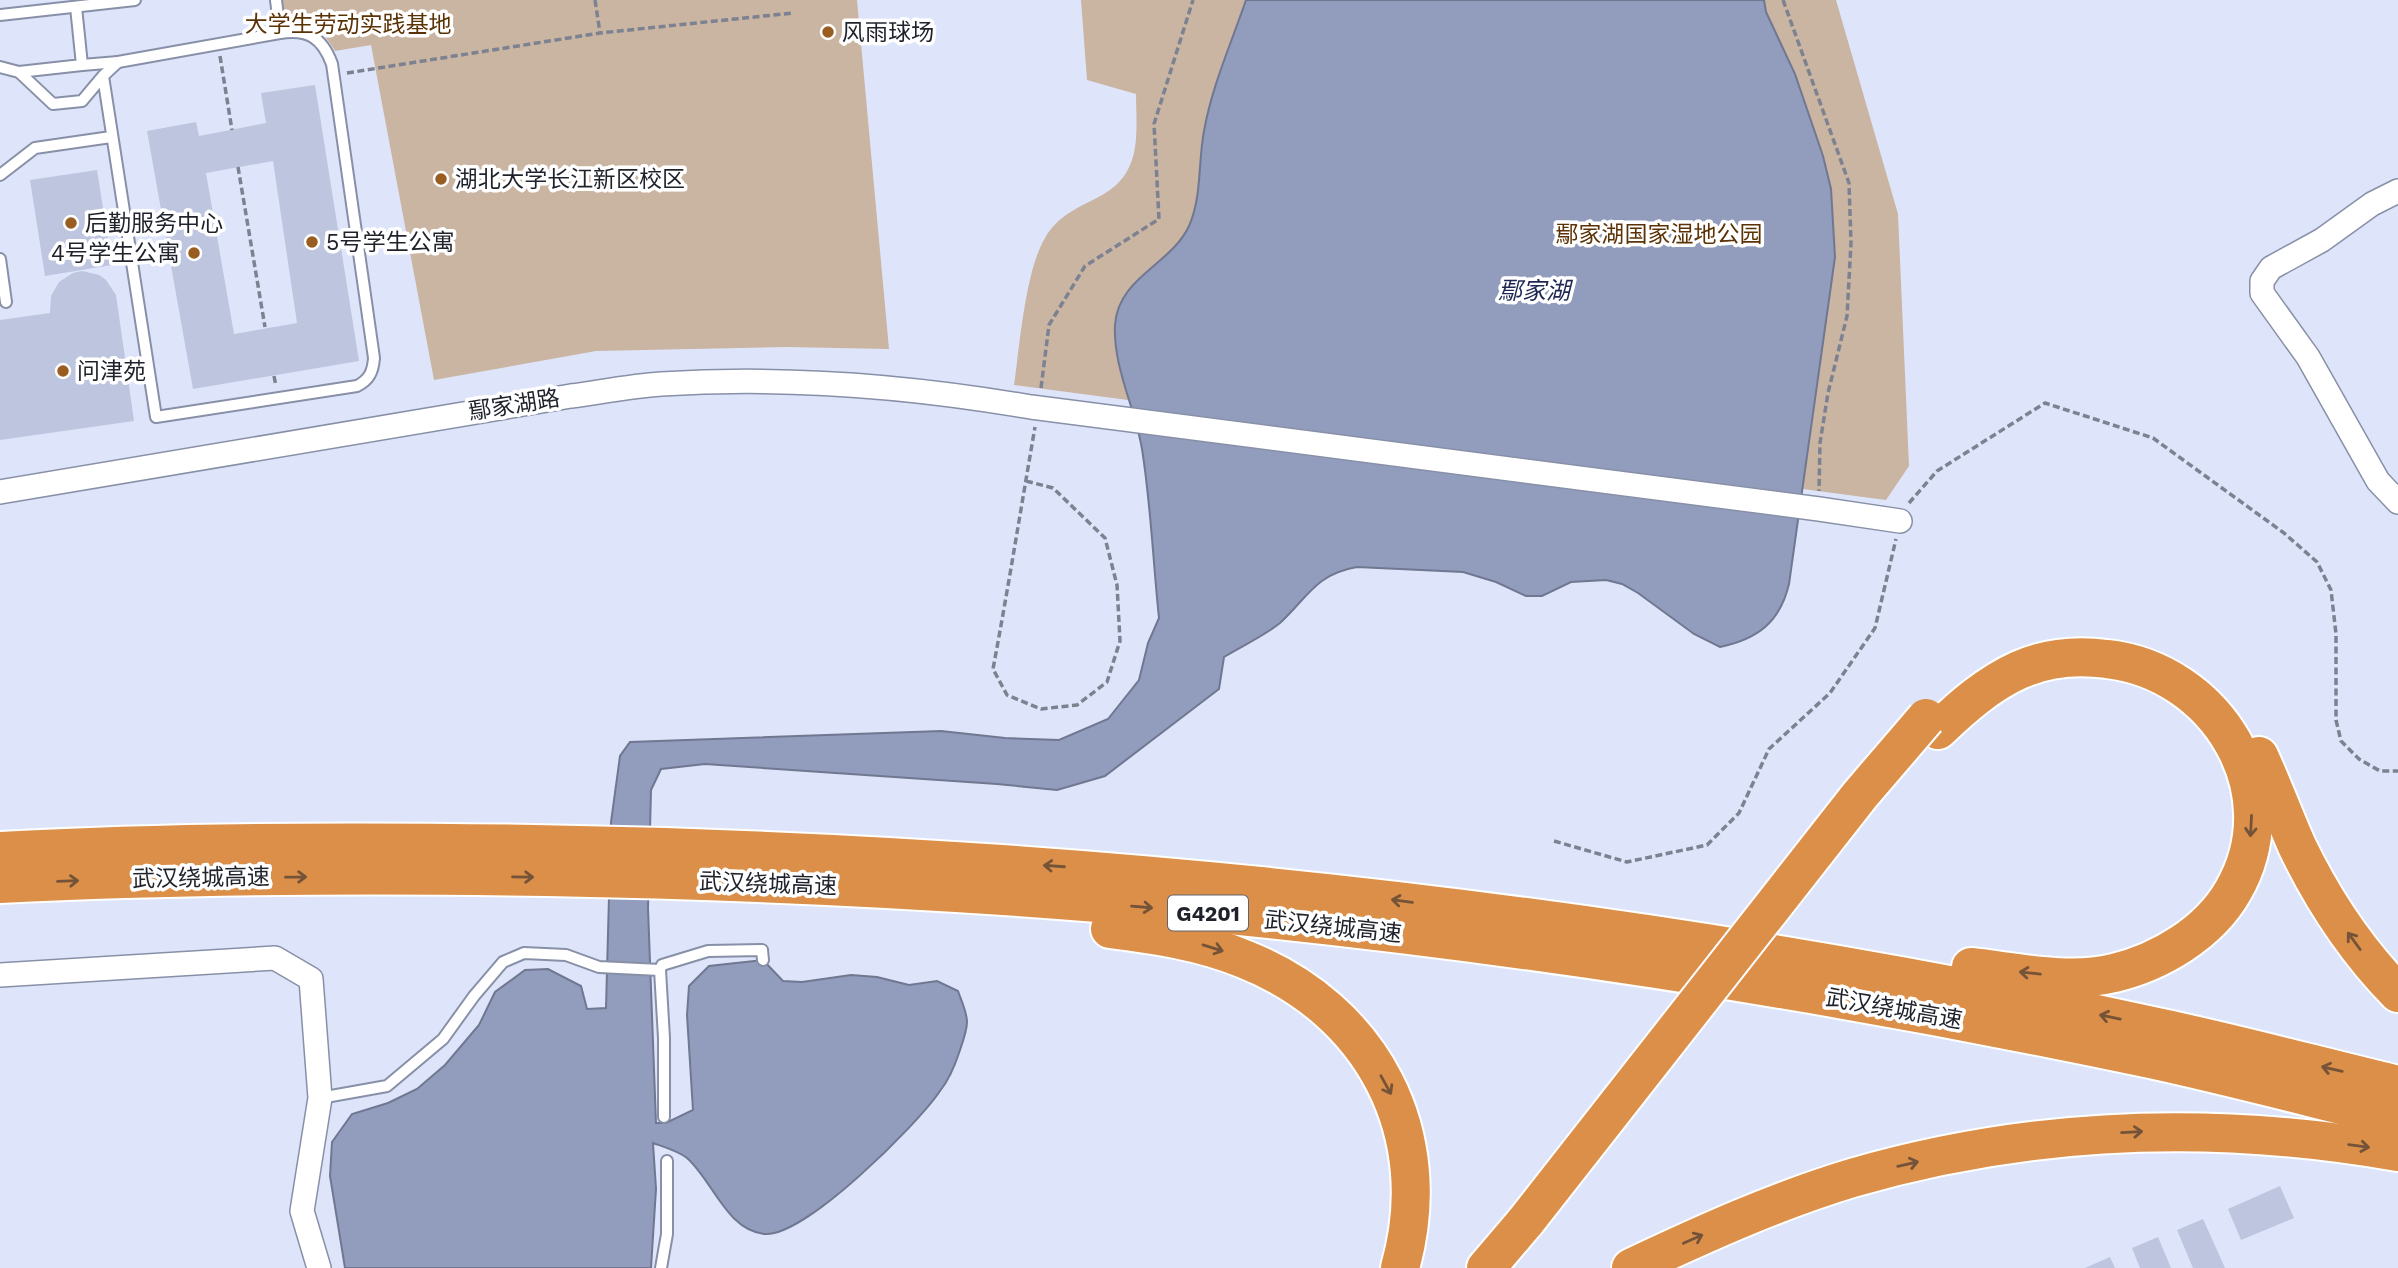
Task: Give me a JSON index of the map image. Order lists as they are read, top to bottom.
{
  "streets": {
    "highway": ["武汉绕城高速", "G4201"],
    "street": ["鄢家湖路"]
  },
  "water": ["鄢家湖"],
  "parks": ["大学生劳动实践基地", "鄢家湖国家湿地公园"],
  "places": [
    "风雨球场",
    "湖北大学长江新区校区",
    "后勤服务中心",
    "5号学生公寓",
    "4号学生公寓",
    "问津苑"
  ]
}
